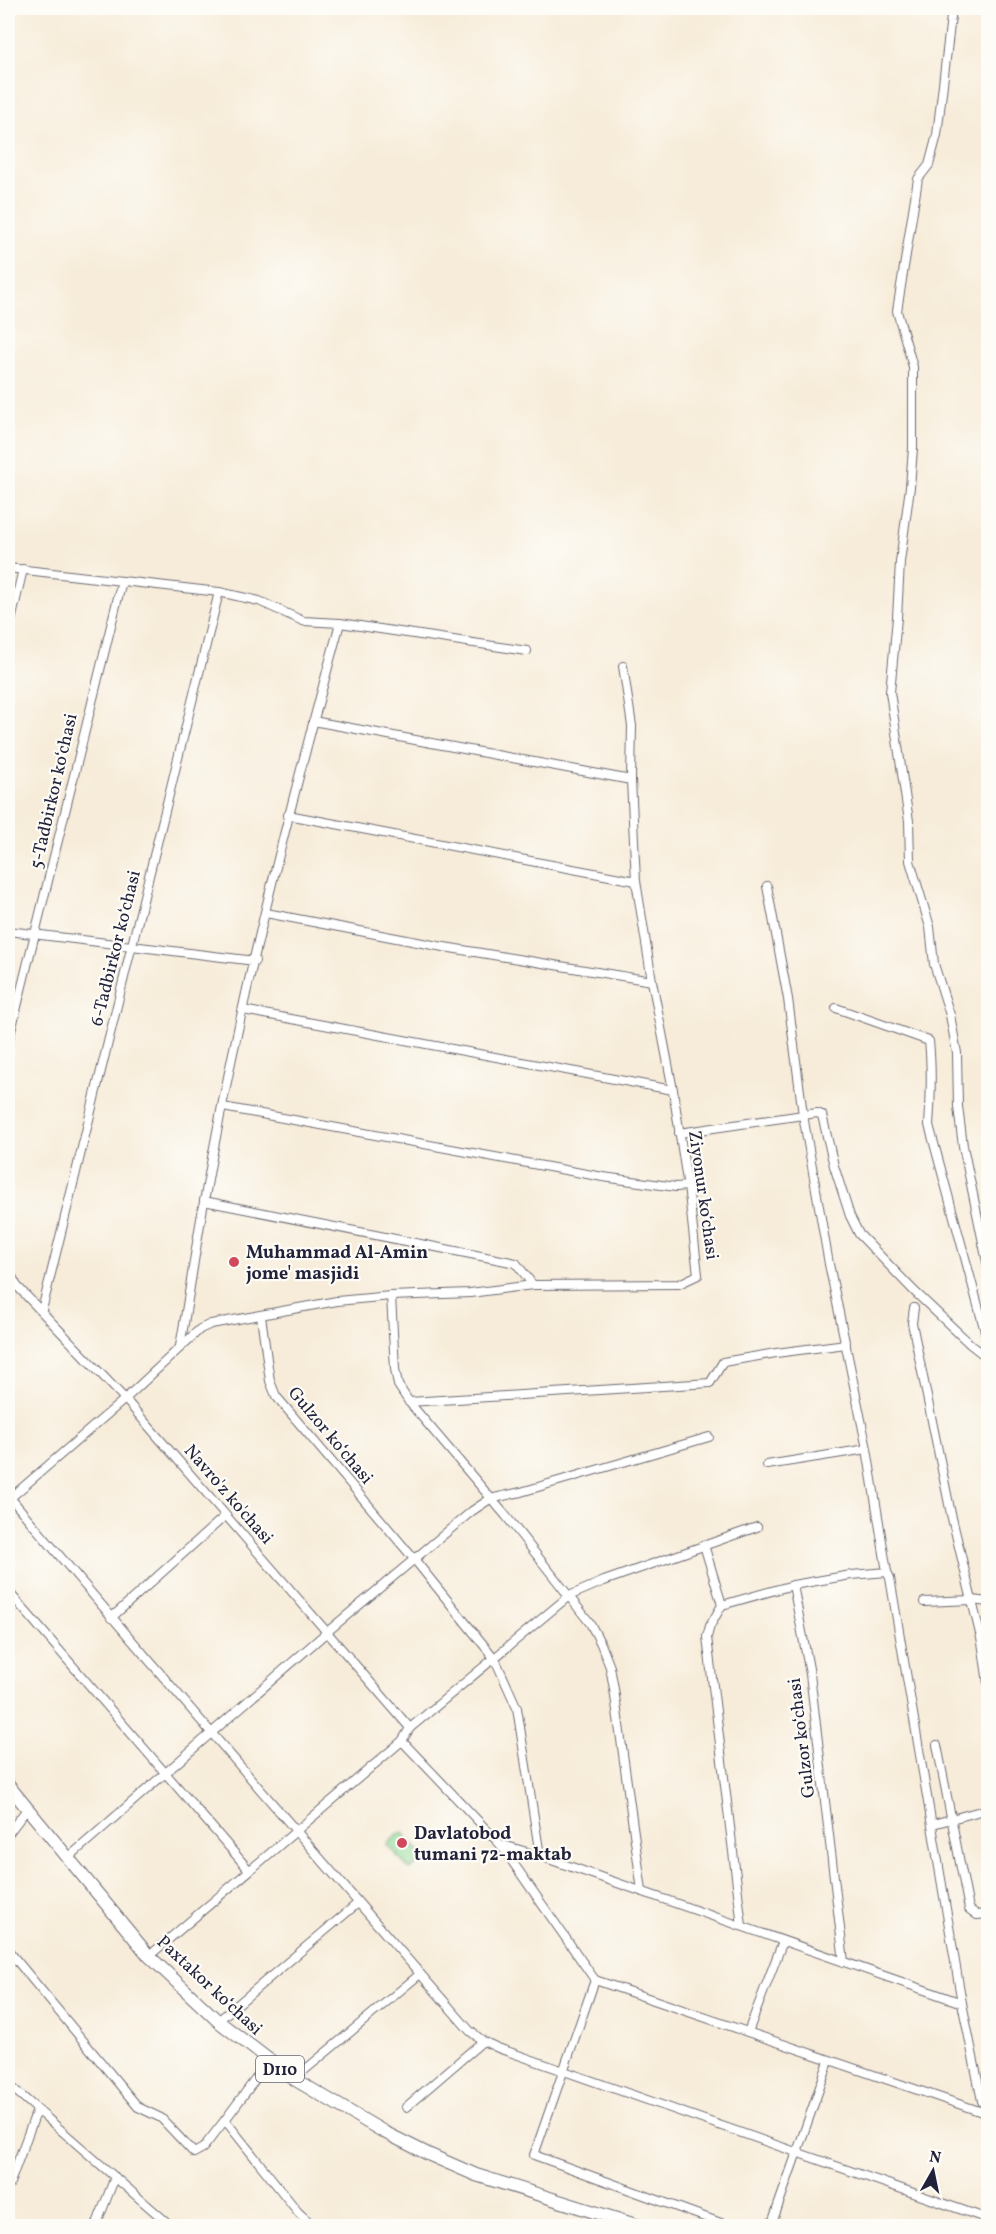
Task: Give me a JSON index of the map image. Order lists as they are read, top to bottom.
{
  "streets": {
    "main road": ["Paxtakor koʻchasi", "D110"],
    "street": [
      "5-Tadbirkor koʻchasi",
      "6-Tadbirkor koʻchasi",
      "Ziyonur koʻchasi",
      "Gulzor koʻchasi",
      "Navro'z ko'chasi"
    ]
  },
  "crossings": [
    ["6-Tadbirkor koʻchasi", "Navro'z ko'chasi"],
    ["Ziyonur koʻchasi", "Gulzor koʻchasi"],
    ["Ziyonur koʻchasi", "Navro'z ko'chasi"]
  ],
  "places": ["Muhammad Al-Amin jome' masjidi", "Davlatobod tumani 72-maktab"],
  "north": "top"
}
